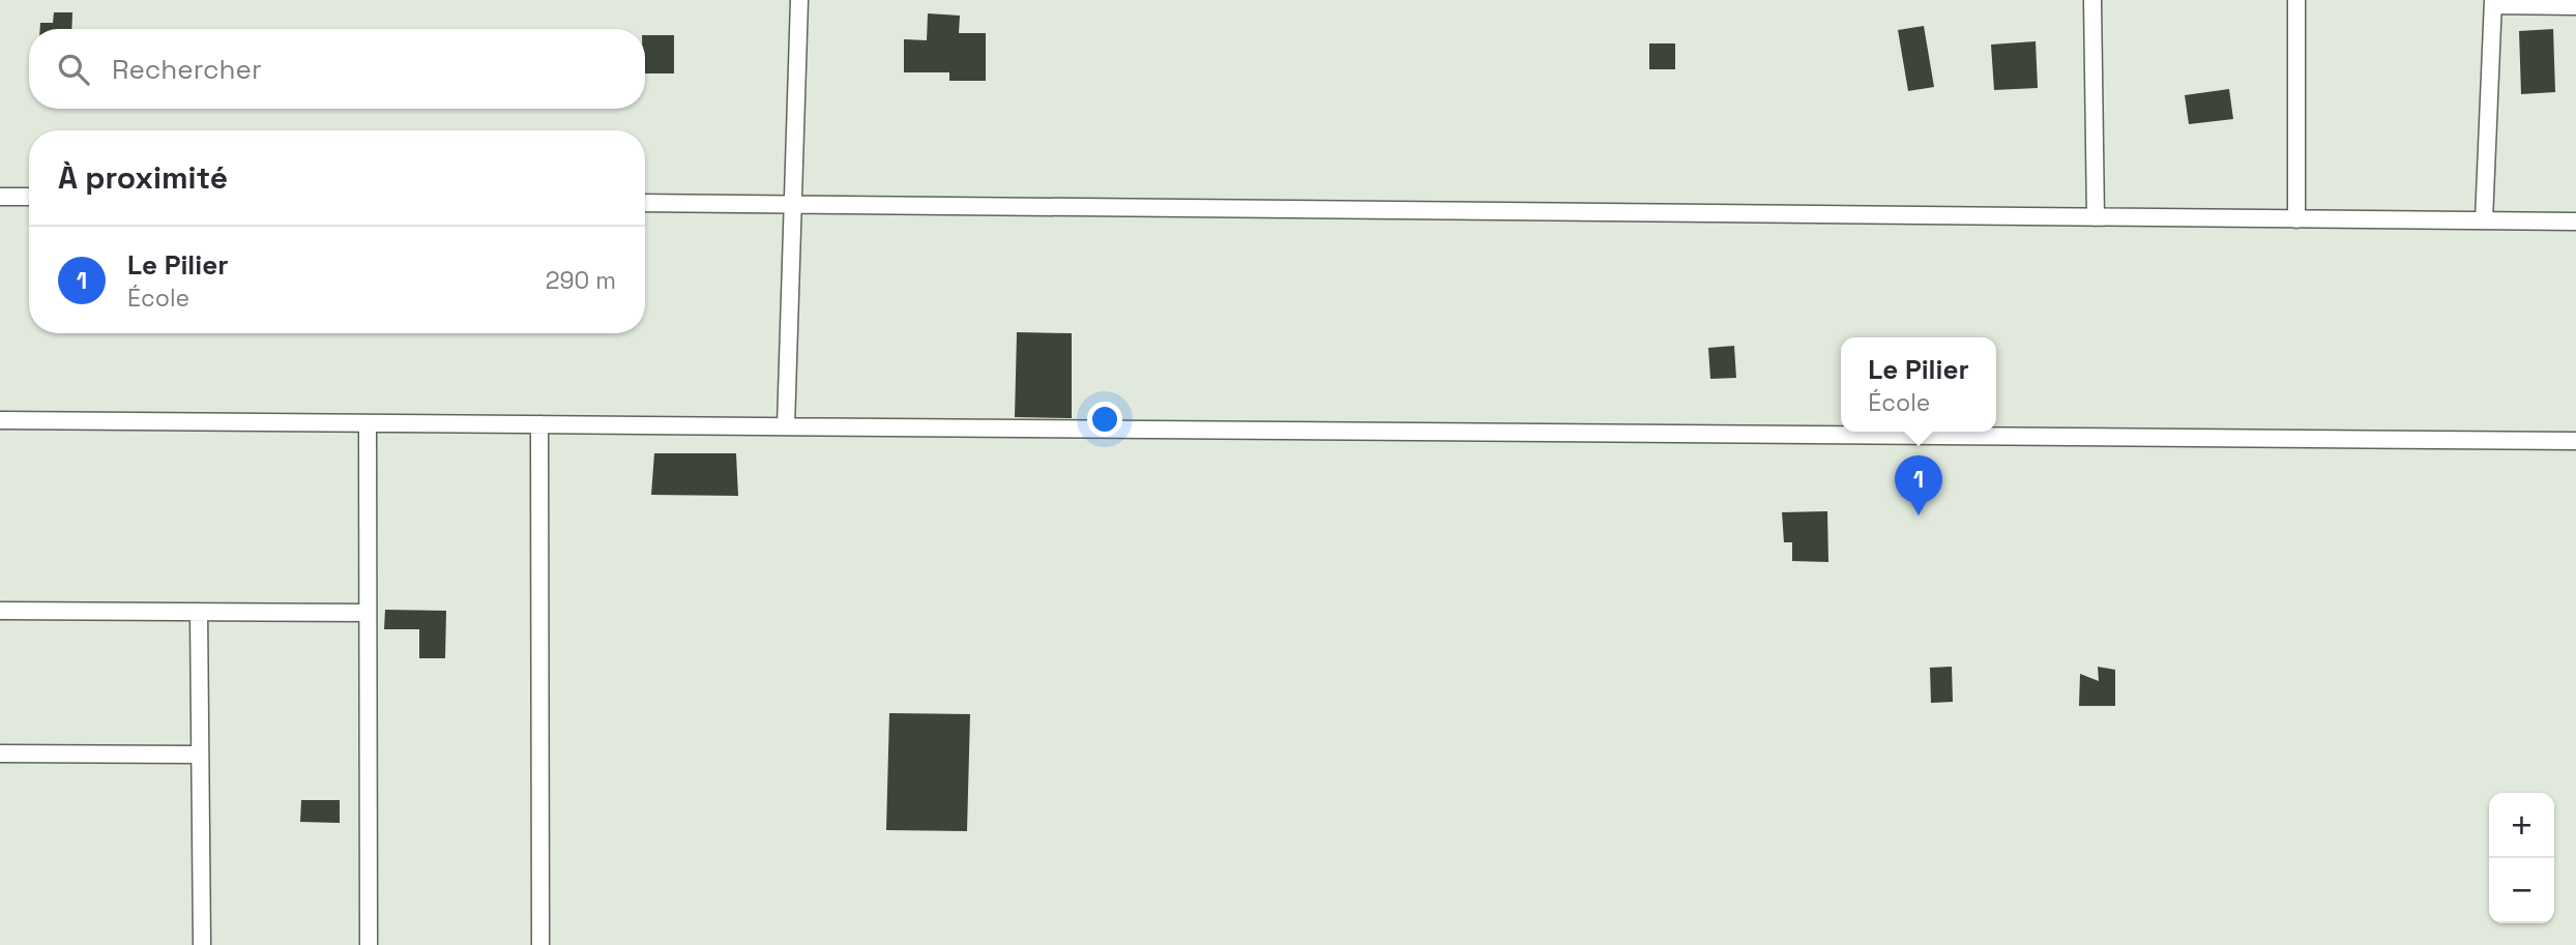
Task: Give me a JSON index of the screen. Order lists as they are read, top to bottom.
{
  "page": {
    "search": "Rechercher",
    "heading": "À proximité",
    "list": [
      {
        "mark": "1",
        "name": "Le Pilier",
        "note": "École",
        "value": "290 m"
      }
    ],
    "popup": ["Le Pilier", "École"],
    "pins": "1",
    "map_buttons": ["+", "−"]
  }
}
